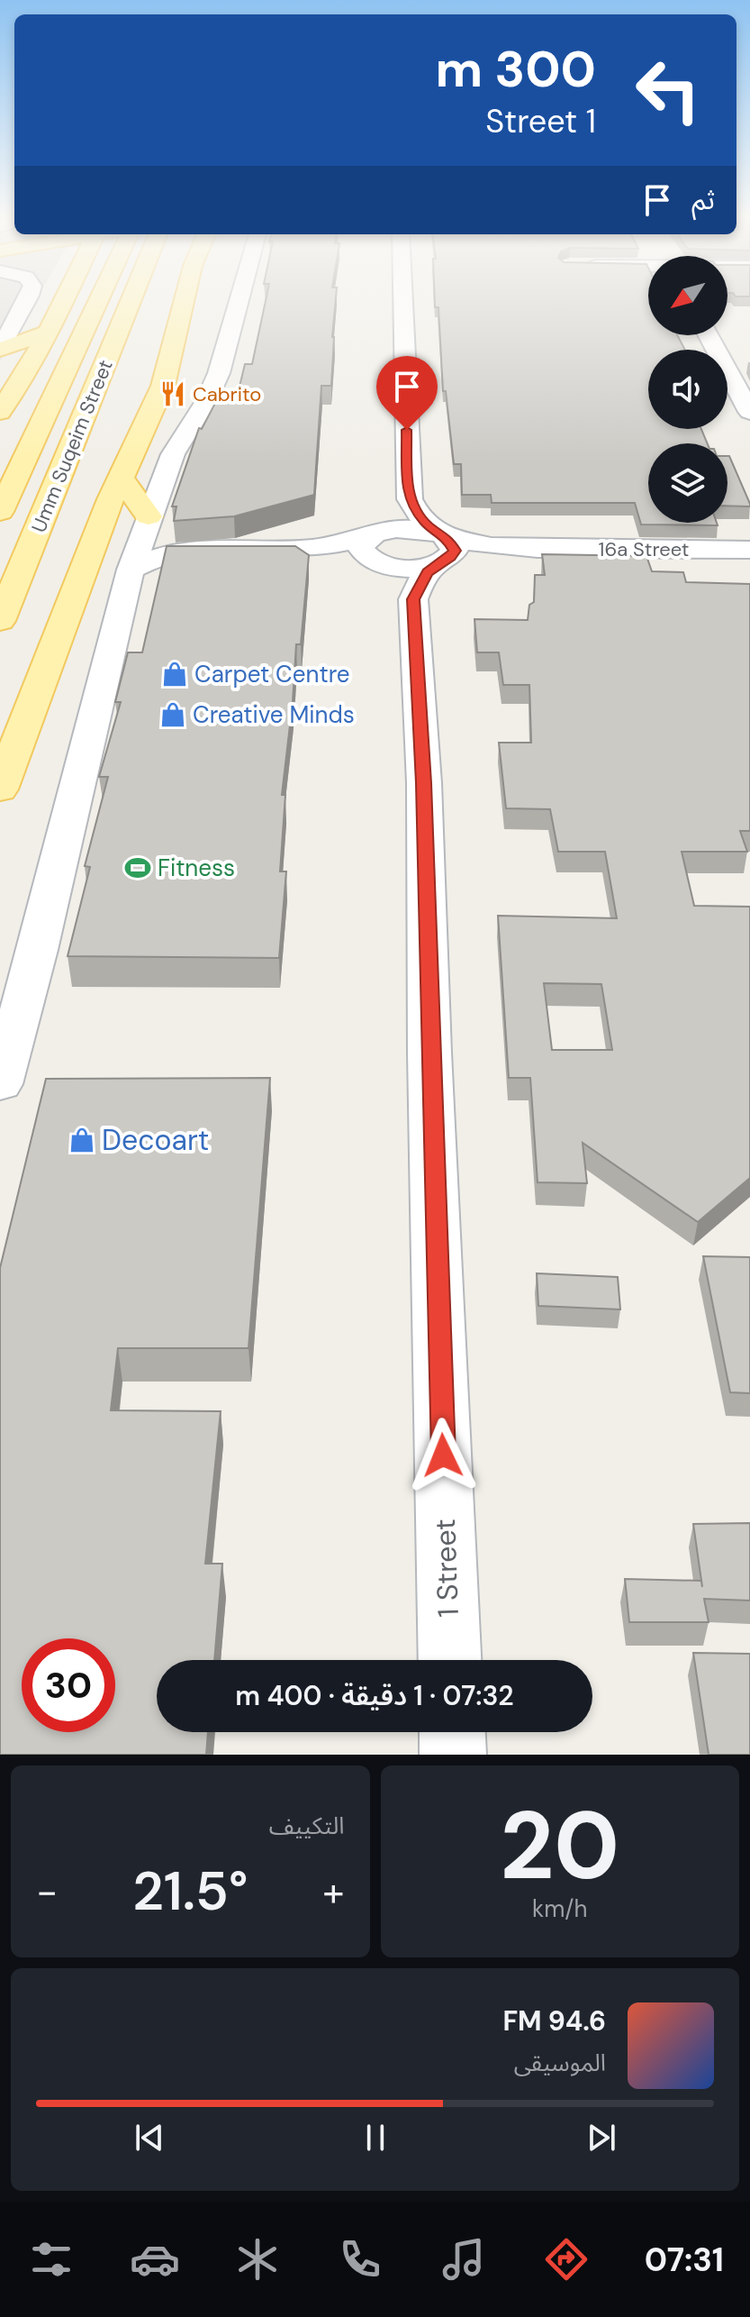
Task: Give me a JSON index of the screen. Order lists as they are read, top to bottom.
{
  "streets": {
    "main road": ["Umm Suqeim Street"],
    "street": ["16a Street", "1 Street"]
  },
  "crossings": [
    ["16a Street", "1 Street"]
  ],
  "places": {
    "restaurant": ["Cabrito"],
    "shop": ["Carpet Centre", "Creative Minds", "Decoart"],
    "sports": ["Fitness"]
  },
  "north": "bottom left",
  "page": {
    "turn": ["300 m", "1 Street"],
    "then": "ثم",
    "limit": "30",
    "trip": "07:32 · 1 دقيقة · 400 m",
    "tile": [
      ["20", "km/h"],
      "التكييف"
    ],
    "heat": ["−", "21.5°", "+"],
    "song": ["94.6 FM", "الموسيقى"],
    "tabs": "07:31"
  }
}
